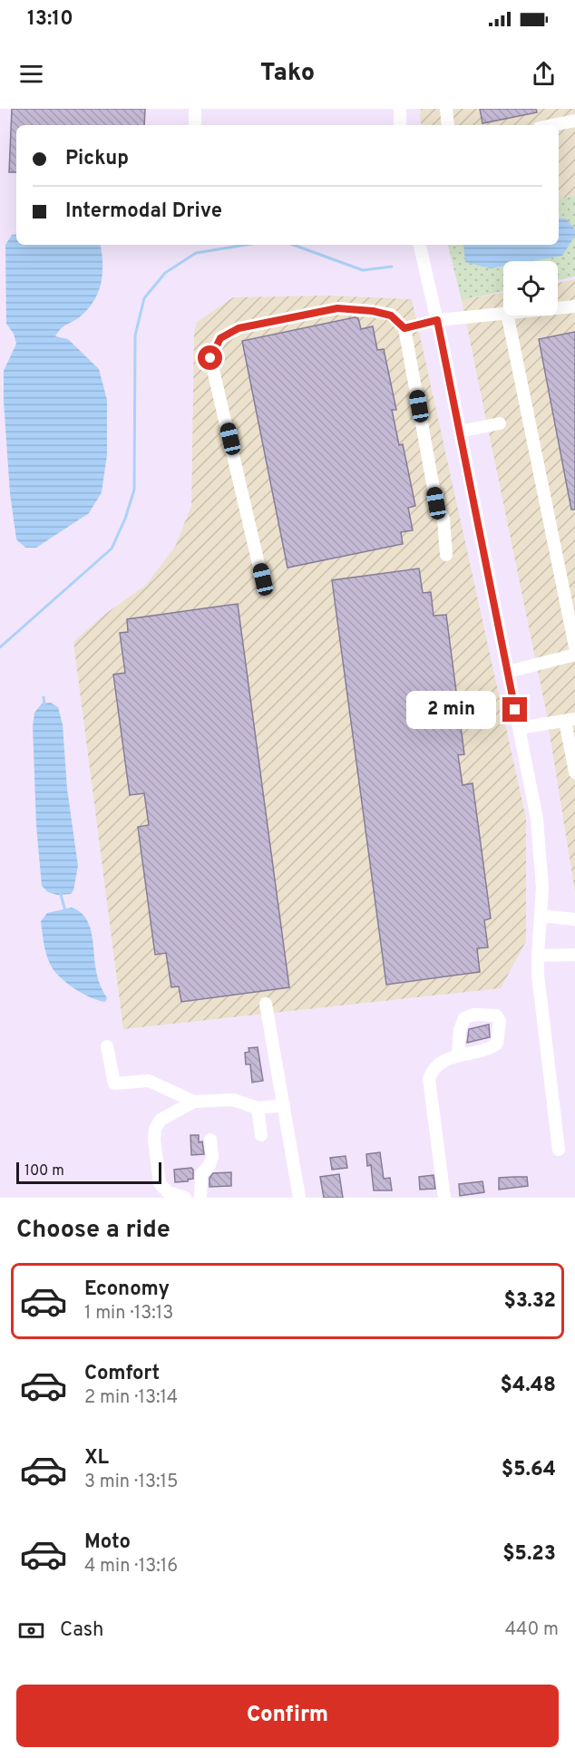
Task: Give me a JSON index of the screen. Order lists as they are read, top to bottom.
{
  "scale_bar": "100 m",
  "page": {
    "status": "13:10",
    "header": "Tako",
    "banner": ["Pickup", "Intermodal Drive"],
    "bubble": "2 min",
    "scale": "100 m",
    "heading": "Choose a ride",
    "list": [
      {
        "name": "Economy",
        "note": "1 min · 13:13",
        "value": "$3.32"
      },
      {
        "name": "Comfort",
        "note": "2 min · 13:14",
        "value": "$4.48"
      },
      {
        "name": "XL",
        "note": "3 min · 13:15",
        "value": "$5.64"
      },
      {
        "name": "Moto",
        "note": "4 min · 13:16",
        "value": "$5.23"
      }
    ],
    "pay": ["Cash", "440 m"],
    "buttons": "Confirm"
  }
}
